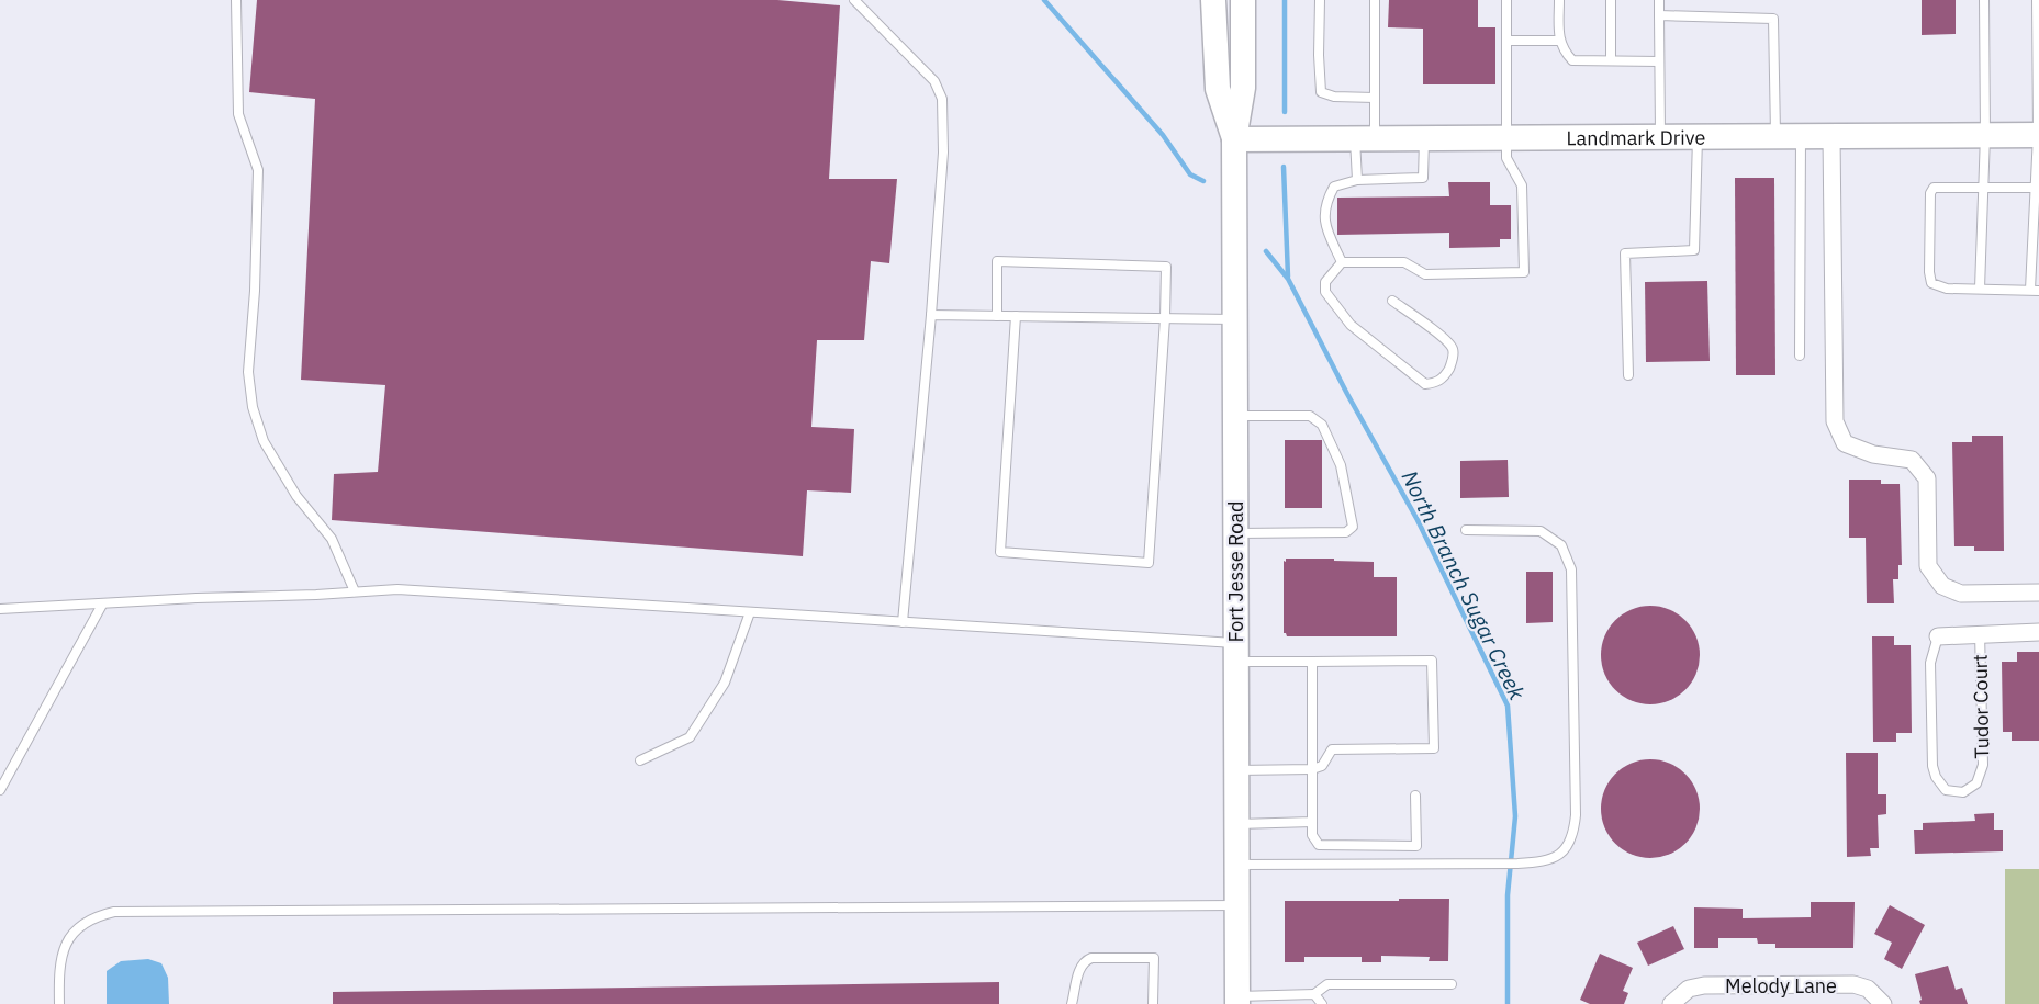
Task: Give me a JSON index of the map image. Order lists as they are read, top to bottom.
{
  "streets": {
    "main road": ["Landmark Drive", "Fort Jesse Road"],
    "street": ["Melody Lane"],
    "lane": ["Tudor Court"]
  },
  "crossings": [
    ["Landmark Drive", "Fort Jesse Road"]
  ],
  "water": ["North Branch Sugar Creek"]
}
